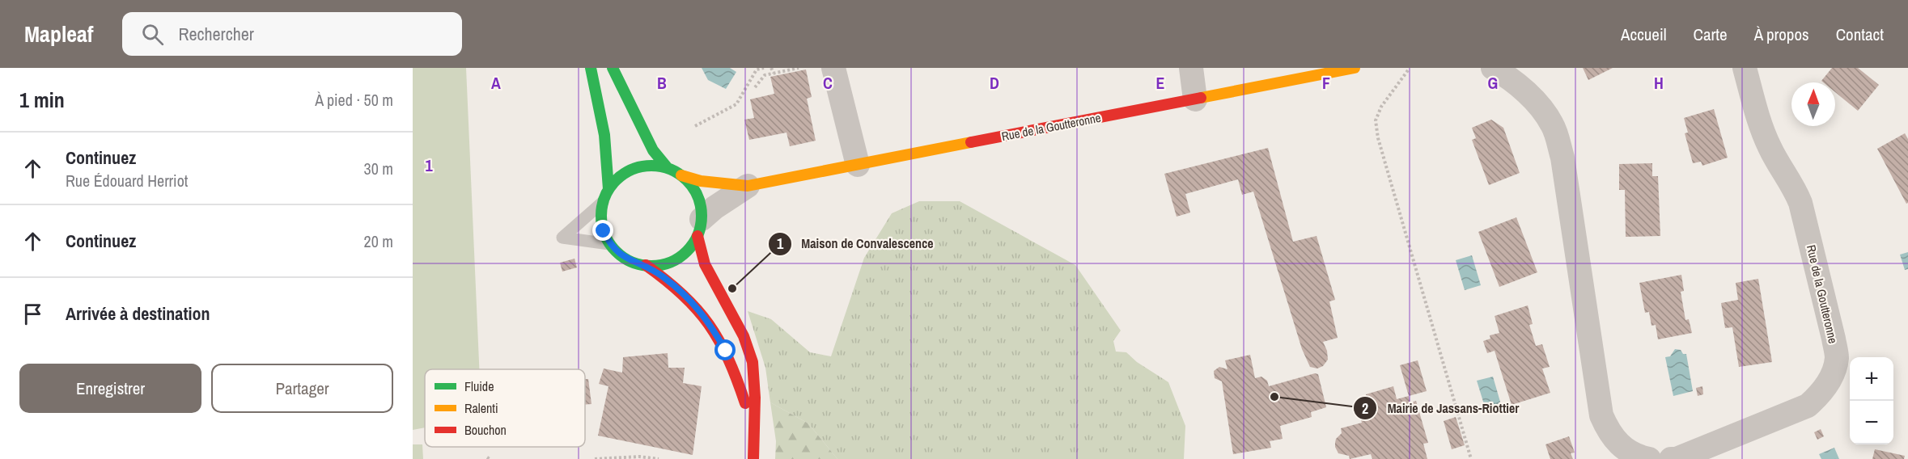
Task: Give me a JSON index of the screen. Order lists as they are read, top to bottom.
{
  "streets": {
    "main road": ["Rue de la Goutteronne"]
  },
  "places": ["Maison de Convalescence", "Mairie de Jassans-Riottier"],
  "legend": ["Fluide", "Ralenti", "Bouchon"],
  "north": "top",
  "page": {
    "header": "Mapleaf",
    "search": "Rechercher",
    "nav": [
      "Accueil",
      "Carte",
      "À propos",
      "Contact"
    ],
    "heading": ["1 min", "À pied · 50 m"],
    "list": [
      ["Continuez", "Rue Édouard Herriot", "30 m"],
      ["Continuez", "20 m"],
      "Arrivée à destination"
    ],
    "buttons": ["Enregistrer", "Partager"],
    "map_buttons": ["+", "−"]
  },
  "grid": {
    "columns": [
      "A",
      "B",
      "C",
      "D",
      "E",
      "F",
      "G",
      "H"
    ],
    "rows": ["1"]
  }
}
